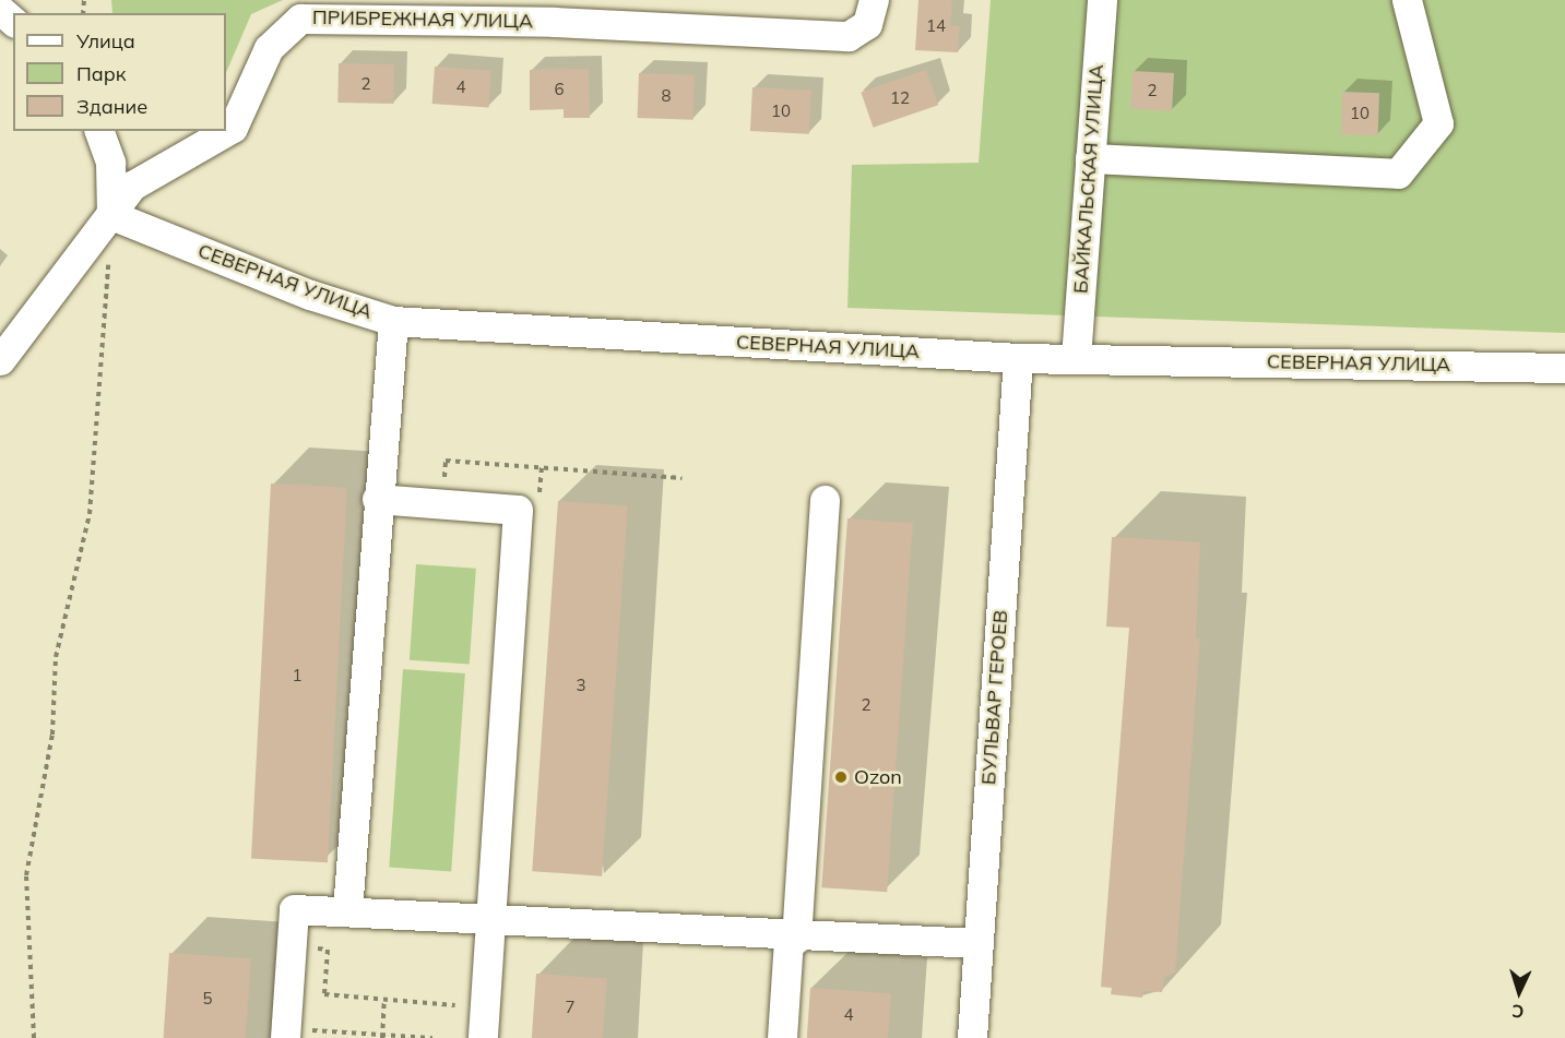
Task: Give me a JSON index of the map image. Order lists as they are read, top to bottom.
{
  "streets": {
    "street": [
      "ПРИБРЕЖНАЯ УЛИЦА",
      "БАЙКАЛЬСКАЯ УЛИЦА",
      "СЕВЕРНАЯ УЛИЦА",
      "БУЛЬВАР ГЕРОЕВ"
    ]
  },
  "crossings": [
    ["ПРИБРЕЖНАЯ УЛИЦА", "СЕВЕРНАЯ УЛИЦА"],
    ["БАЙКАЛЬСКАЯ УЛИЦА", "СЕВЕРНАЯ УЛИЦА"],
    ["СЕВЕРНАЯ УЛИЦА", "БУЛЬВАР ГЕРОЕВ"]
  ],
  "places": ["Ozon"],
  "house_numbers": [
    "14",
    "2",
    "4",
    "6",
    "2",
    "8",
    "12",
    "10",
    "10",
    "1",
    "3",
    "2",
    "5",
    "7",
    "4"
  ],
  "legend": ["Улица", "Парк", "Здание"],
  "north": "bottom"
}
